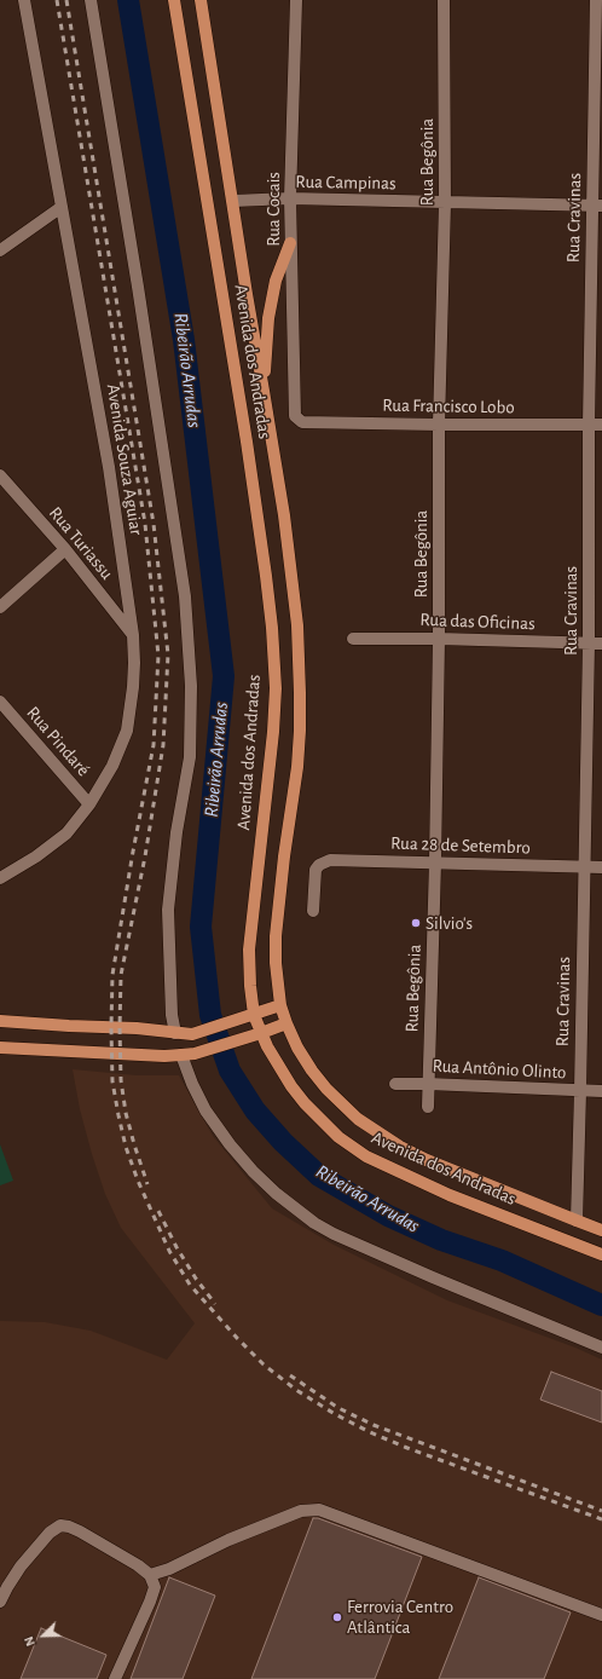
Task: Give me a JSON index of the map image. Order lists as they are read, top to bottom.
{
  "streets": {
    "main road": ["Avenida dos Andradas"],
    "street": [
      "Rua Begônia",
      "Rua Campinas",
      "Rua Cocais",
      "Rua Cravinas",
      "Rua Francisco Lobo",
      "Avenida Souza Aguiar",
      "Rua Turiassu",
      "Rua das Oficinas",
      "Rua Pindaré",
      "Rua 28 de Setembro",
      "Rua Antônio Olinto"
    ]
  },
  "crossings": [
    ["Rua Begônia", "Rua Campinas"],
    ["Rua Begônia", "Rua Francisco Lobo"],
    ["Rua Begônia", "Rua das Oficinas"],
    ["Rua Begônia", "Rua 28 de Setembro"],
    ["Rua Begônia", "Rua Antônio Olinto"],
    ["Rua Campinas", "Rua Cocais"],
    ["Rua Campinas", "Rua Cravinas"],
    ["Rua Campinas", "Avenida dos Andradas"],
    ["Rua Cocais", "Rua Francisco Lobo"],
    ["Rua Cravinas", "Avenida dos Andradas"],
    ["Rua Cravinas", "Rua Francisco Lobo"],
    ["Rua Cravinas", "Rua das Oficinas"],
    ["Rua Cravinas", "Rua 28 de Setembro"],
    ["Rua Cravinas", "Rua Antônio Olinto"],
    ["Avenida Souza Aguiar", "Rua Turiassu"],
    ["Avenida Souza Aguiar", "Rua Pindaré"]
  ],
  "water": ["Ribeirão Arrudas"],
  "places": ["Silvio's", "Ferrovia Centro Atlântica"],
  "north": "bottom left"
}
